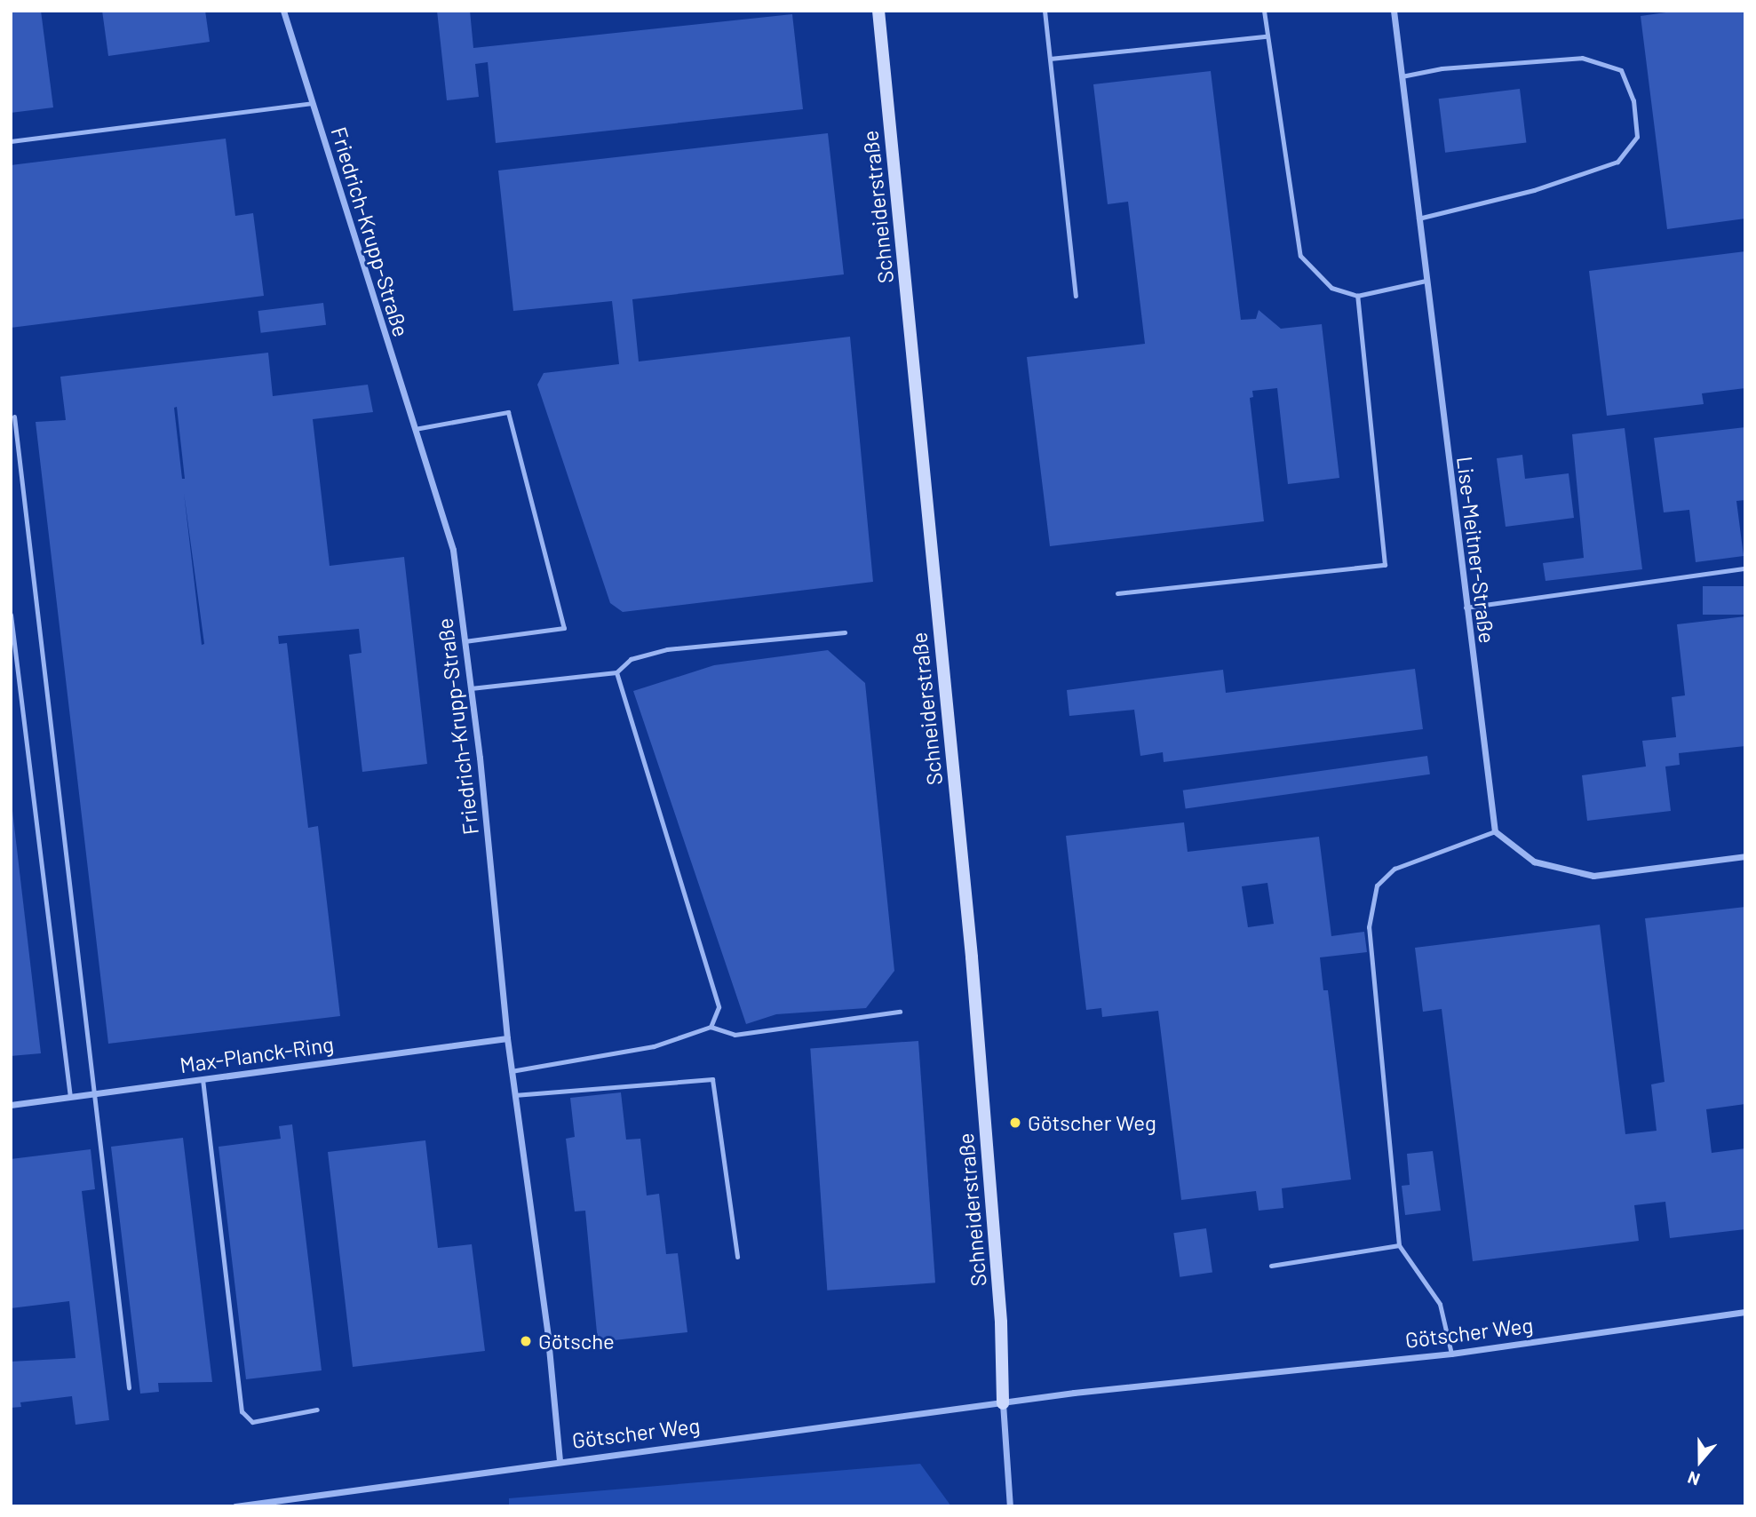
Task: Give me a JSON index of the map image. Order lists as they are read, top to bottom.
{
  "streets": {
    "street": [
      "Schneiderstraße",
      "Friedrich-Krupp-Straße",
      "Lise-Meitner-Straße",
      "Max-Planck-Ring",
      "Götscher Weg"
    ]
  },
  "crossings": [
    ["Schneiderstraße", "Götscher Weg"],
    ["Friedrich-Krupp-Straße", "Max-Planck-Ring"],
    ["Friedrich-Krupp-Straße", "Götscher Weg"]
  ],
  "places": ["Götscher Weg", "Götsche"],
  "north": "bottom"
}
